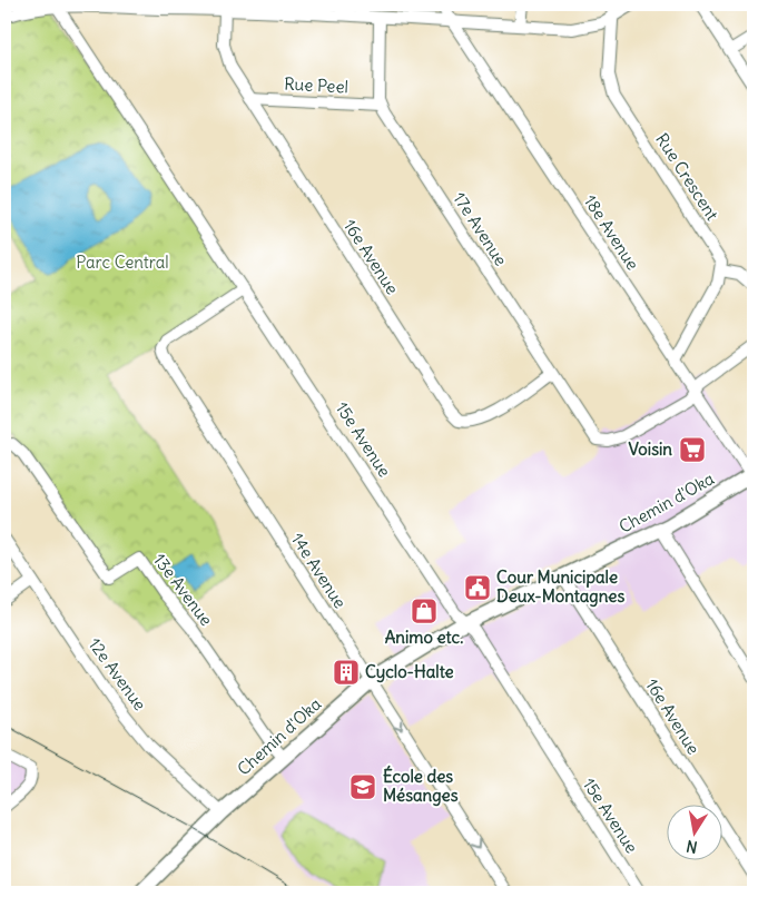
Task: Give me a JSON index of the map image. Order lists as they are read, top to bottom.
{
  "streets": {
    "main road": ["Chemin d'Oka"],
    "street": [
      "Rue Peel",
      "Rue Crescent",
      "17e Avenue",
      "18e Avenue",
      "16e Avenue",
      "15e Avenue",
      "14e Avenue",
      "13e Avenue",
      "12e Avenue"
    ]
  },
  "crossings": [
    ["Rue Peel", "17e Avenue"],
    ["Rue Peel", "16e Avenue"],
    ["17e Avenue", "18e Avenue"],
    ["17e Avenue", "16e Avenue"],
    ["18e Avenue", "Chemin d'Oka"],
    ["16e Avenue", "Chemin d'Oka"],
    ["15e Avenue", "Chemin d'Oka"],
    ["15e Avenue", "14e Avenue"],
    ["Chemin d'Oka", "14e Avenue"],
    ["Chemin d'Oka", "13e Avenue"],
    ["Chemin d'Oka", "12e Avenue"]
  ],
  "parks": ["Parc Central"],
  "places": {
    "supermarket": ["Voisin"],
    "public building": ["Cour Municipale Deux-Montagnes"],
    "shop": ["Animo etc."],
    "building": ["Cyclo-Halte"],
    "school or university": ["École des Mésanges"]
  },
  "north": "bottom"
}
